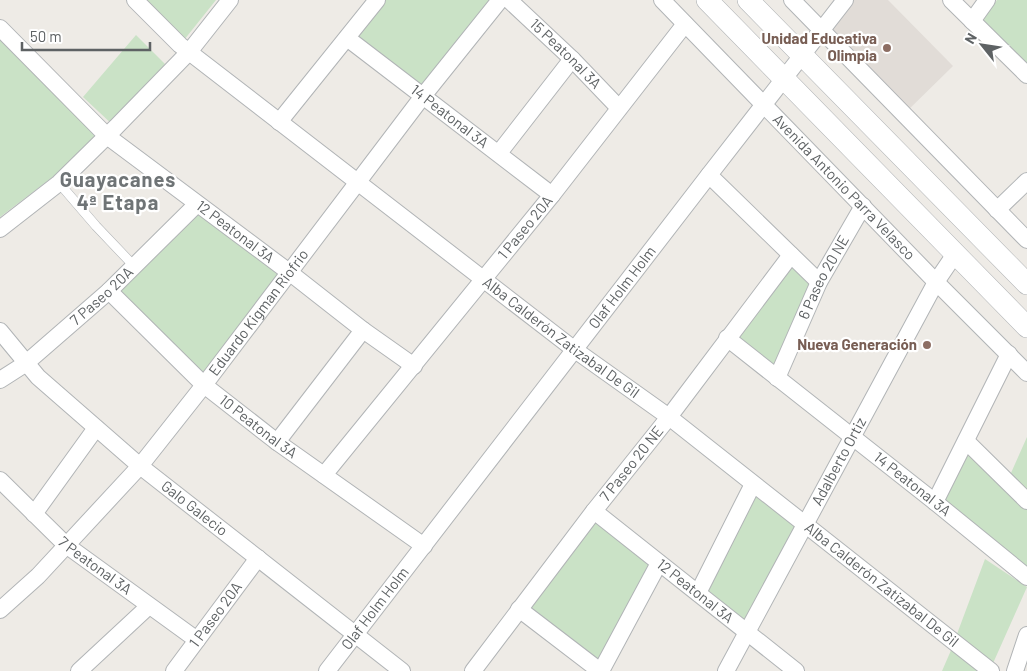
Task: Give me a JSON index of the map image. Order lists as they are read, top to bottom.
{
  "streets": {
    "street": [
      "15 Peatonal 3A",
      "14 Peatonal 3A",
      "Avenida Antonio Parra Velasco",
      "1 Paseo 20A",
      "12 Peatonal 3A",
      "6 Paseo 20 NE",
      "Olaf Holm Holm",
      "7 Paseo 20A",
      "Eduardo Kigman Riofrio",
      "Alba Calderón Zatizabal De Gil",
      "10 Peatonal 3A",
      "Adalberto Ortiz",
      "7 Paseo 20 NE",
      "Galo Galecio",
      "7 Peatonal 3A"
    ]
  },
  "crossings": [
    ["15 Peatonal 3A", "1 Paseo 20A"],
    ["14 Peatonal 3A", "1 Paseo 20A"],
    ["14 Peatonal 3A", "6 Paseo 20 NE"],
    ["14 Peatonal 3A", "Eduardo Kigman Riofrio"],
    ["14 Peatonal 3A", "Adalberto Ortiz"],
    ["14 Peatonal 3A", "7 Paseo 20 NE"],
    ["Avenida Antonio Parra Velasco", "1 Paseo 20A"],
    ["Avenida Antonio Parra Velasco", "6 Paseo 20 NE"],
    ["Avenida Antonio Parra Velasco", "Olaf Holm Holm"],
    ["Avenida Antonio Parra Velasco", "Adalberto Ortiz"],
    ["1 Paseo 20A", "12 Peatonal 3A"],
    ["1 Paseo 20A", "Alba Calderón Zatizabal De Gil"],
    ["1 Paseo 20A", "10 Peatonal 3A"],
    ["1 Paseo 20A", "Galo Galecio"],
    ["1 Paseo 20A", "7 Peatonal 3A"],
    ["12 Peatonal 3A", "7 Paseo 20A"],
    ["12 Peatonal 3A", "Eduardo Kigman Riofrio"],
    ["12 Peatonal 3A", "Adalberto Ortiz"],
    ["12 Peatonal 3A", "7 Paseo 20 NE"],
    ["Olaf Holm Holm", "Alba Calderón Zatizabal De Gil"],
    ["Olaf Holm Holm", "10 Peatonal 3A"],
    ["Olaf Holm Holm", "Galo Galecio"],
    ["7 Paseo 20A", "10 Peatonal 3A"],
    ["7 Paseo 20A", "Galo Galecio"],
    ["Eduardo Kigman Riofrio", "Alba Calderón Zatizabal De Gil"],
    ["Eduardo Kigman Riofrio", "10 Peatonal 3A"],
    ["Eduardo Kigman Riofrio", "Galo Galecio"],
    ["Eduardo Kigman Riofrio", "7 Peatonal 3A"],
    ["Alba Calderón Zatizabal De Gil", "Adalberto Ortiz"],
    ["Alba Calderón Zatizabal De Gil", "7 Paseo 20 NE"]
  ],
  "districts": ["Guayacanes 4ª Etapa"],
  "places": ["Unidad Educativa Olimpia", "Nueva Generación"],
  "scale_bar": "50 m",
  "north": "top left"
}
